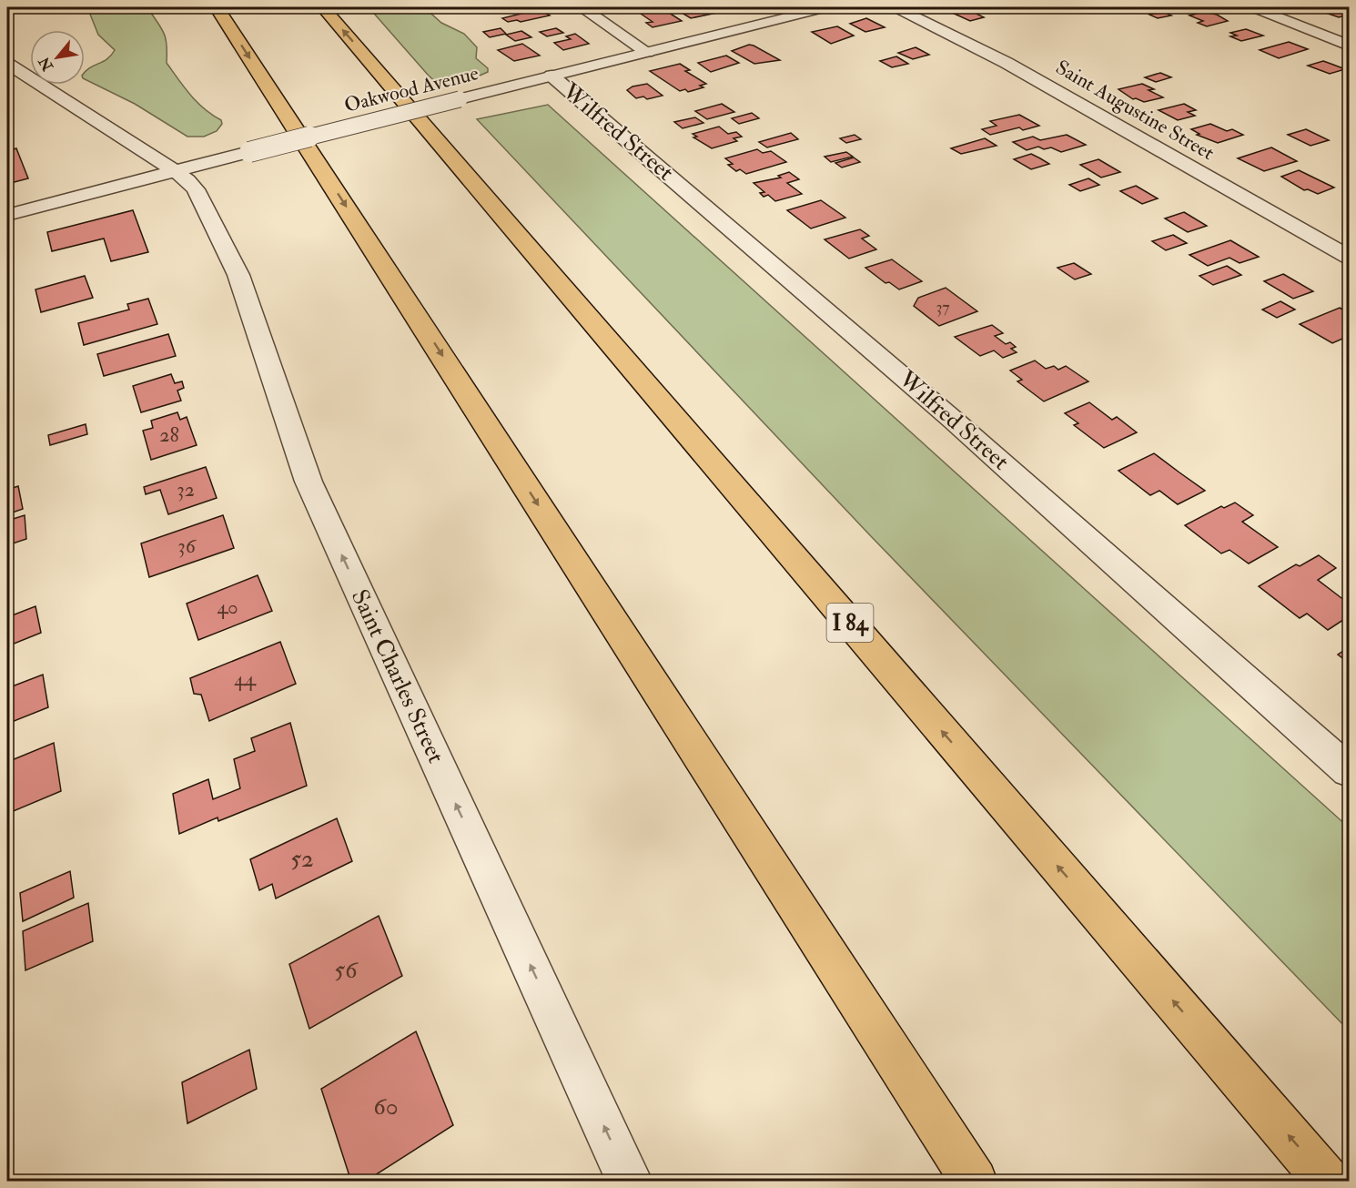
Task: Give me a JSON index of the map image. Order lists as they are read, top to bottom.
{
  "streets": {
    "highway": ["I 84"],
    "street": [
      "Oakwood Avenue",
      "Saint Augustine Street",
      "Wilfred Street",
      "Saint Charles Street"
    ]
  },
  "crossings": [
    ["Oakwood Avenue", "Wilfred Street"],
    ["Oakwood Avenue", "Saint Charles Street"]
  ],
  "one_way": ["Saint Charles Street"],
  "house_numbers": [
    "37",
    "28",
    "32",
    "36",
    "40",
    "44",
    "52",
    "56",
    "60"
  ],
  "north": "bottom left"
}
